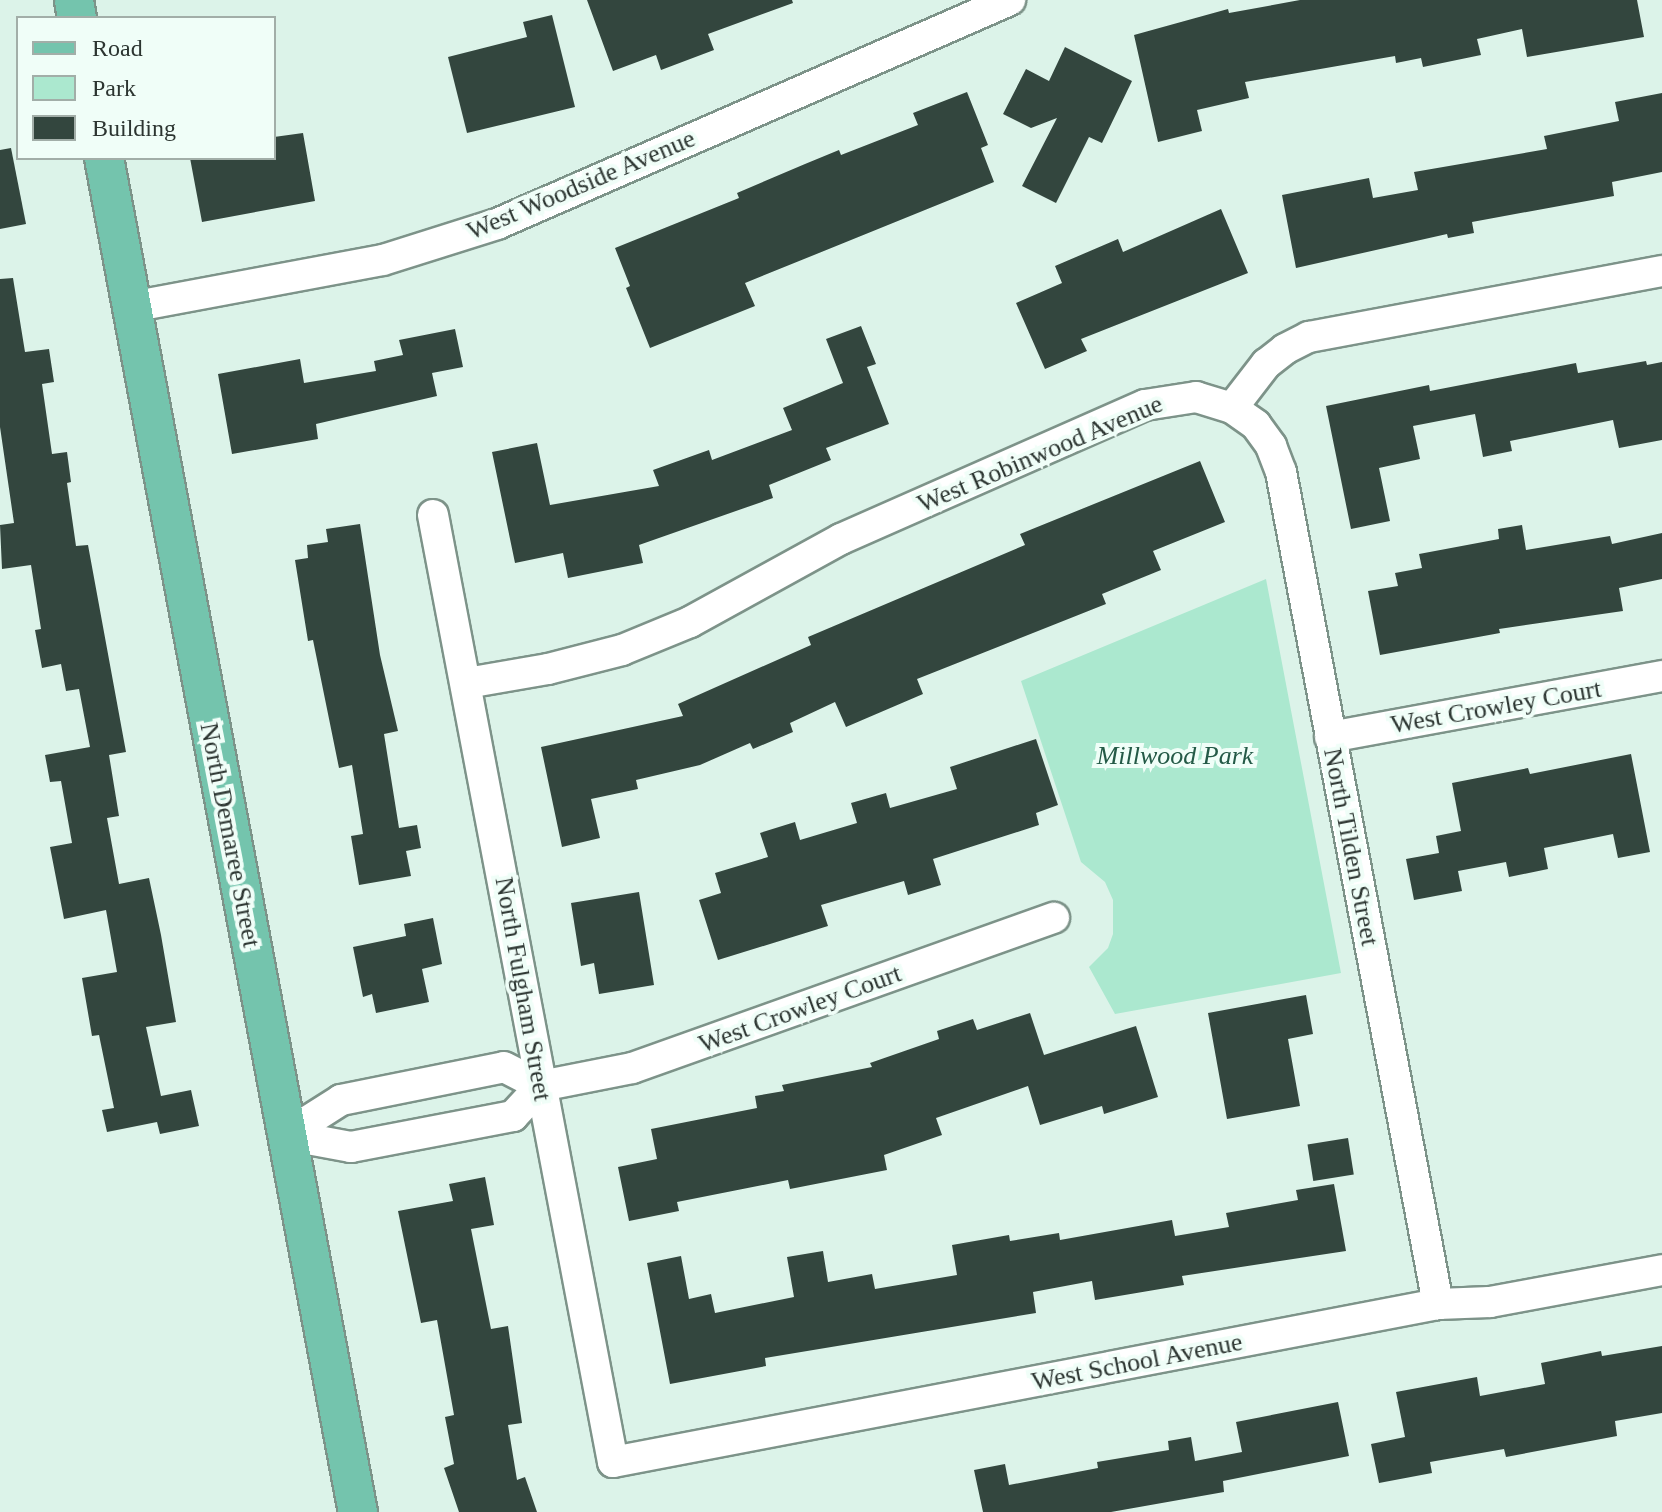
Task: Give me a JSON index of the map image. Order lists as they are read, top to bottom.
{
  "streets": {
    "main road": ["North Demaree Street"],
    "street": [
      "West Woodside Avenue",
      "West Robinwood Avenue",
      "West Crowley Court",
      "North Tilden Street",
      "North Fulgham Street",
      "West School Avenue"
    ]
  },
  "crossings": [
    ["West Woodside Avenue", "North Demaree Street"],
    ["West Robinwood Avenue", "North Tilden Street"],
    ["West Robinwood Avenue", "North Fulgham Street"],
    ["West Crowley Court", "North Tilden Street"],
    ["West Crowley Court", "North Fulgham Street"],
    ["North Tilden Street", "West School Avenue"],
    ["North Fulgham Street", "West School Avenue"]
  ],
  "parks": ["Millwood Park"],
  "legend": ["Road", "Park", "Building"]
}
